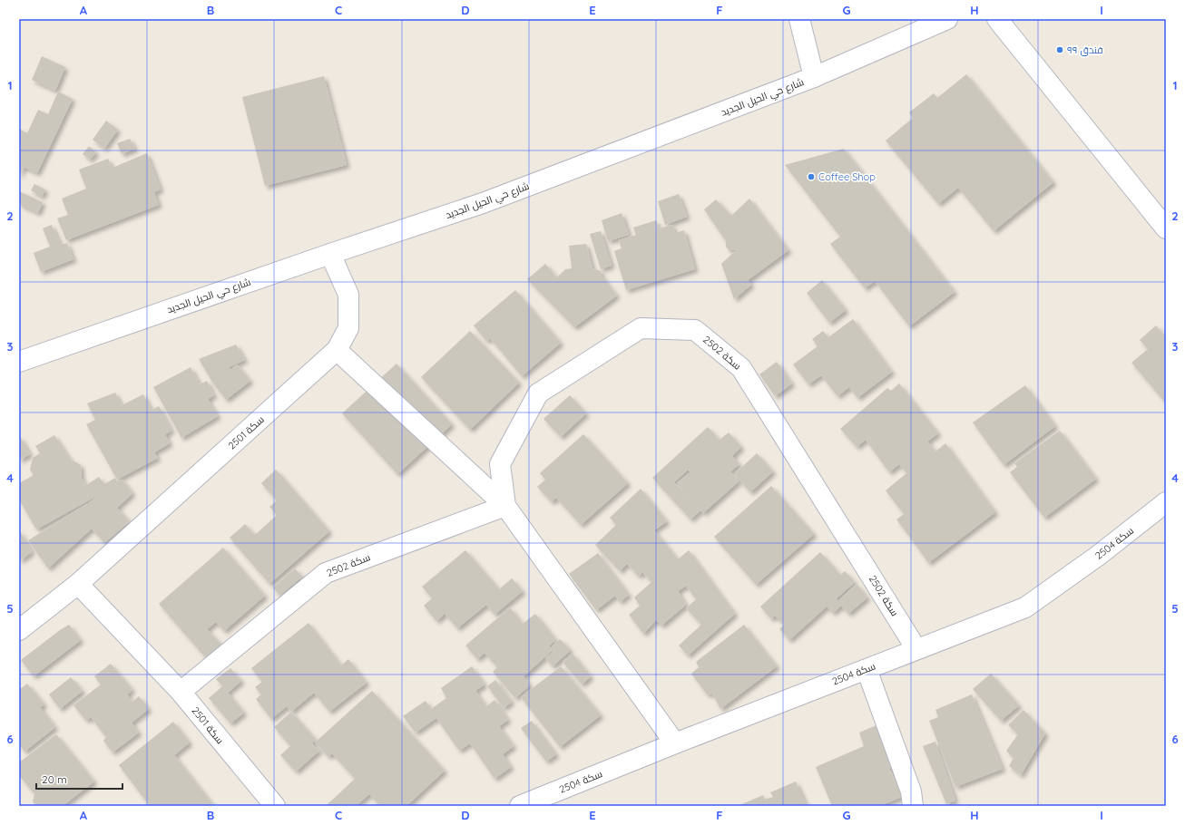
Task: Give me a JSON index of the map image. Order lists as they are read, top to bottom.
{
  "streets": {
    "street": [
      "شارع حي الحيل الجديد",
      "سكة 2502",
      "سكة 2501",
      "سكة 2504"
    ]
  },
  "crossings": [
    ["شارع حي الحيل الجديد", "سكة 2501"],
    ["سكة 2502", "سكة 2501"],
    ["سكة 2502", "سكة 2504"]
  ],
  "places": ["فندق ٩٩", "Coffee Shop"],
  "scale_bar": "20 m",
  "grid": {
    "columns": [
      "A",
      "B",
      "C",
      "D",
      "E",
      "F",
      "G",
      "H",
      "I"
    ],
    "rows": [
      "1",
      "2",
      "3",
      "4",
      "5",
      "6"
    ]
  }
}
